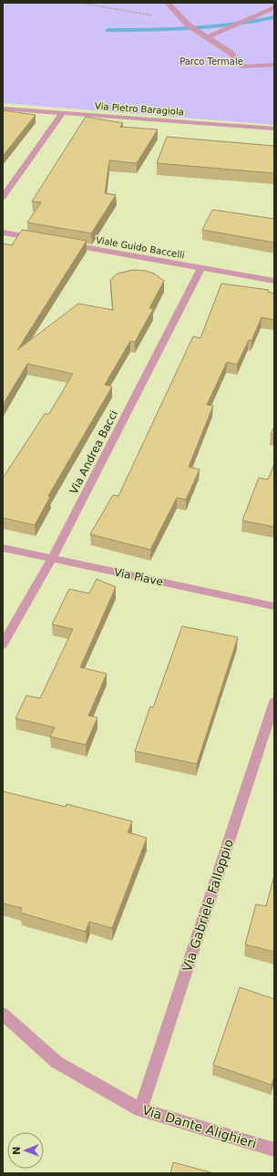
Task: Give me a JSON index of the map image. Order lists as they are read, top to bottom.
{
  "streets": {
    "street": [
      "Via Pietro Baragiola",
      "Viale Guido Baccelli",
      "Via Andrea Bacci",
      "Via Piave",
      "Via Gabriele Falloppio",
      "Via Dante Alighieri"
    ]
  },
  "crossings": [
    ["Viale Guido Baccelli", "Via Andrea Bacci"],
    ["Via Andrea Bacci", "Via Piave"],
    ["Via Gabriele Falloppio", "Via Dante Alighieri"]
  ],
  "parks": ["Parco Termale"],
  "north": "left"
}
